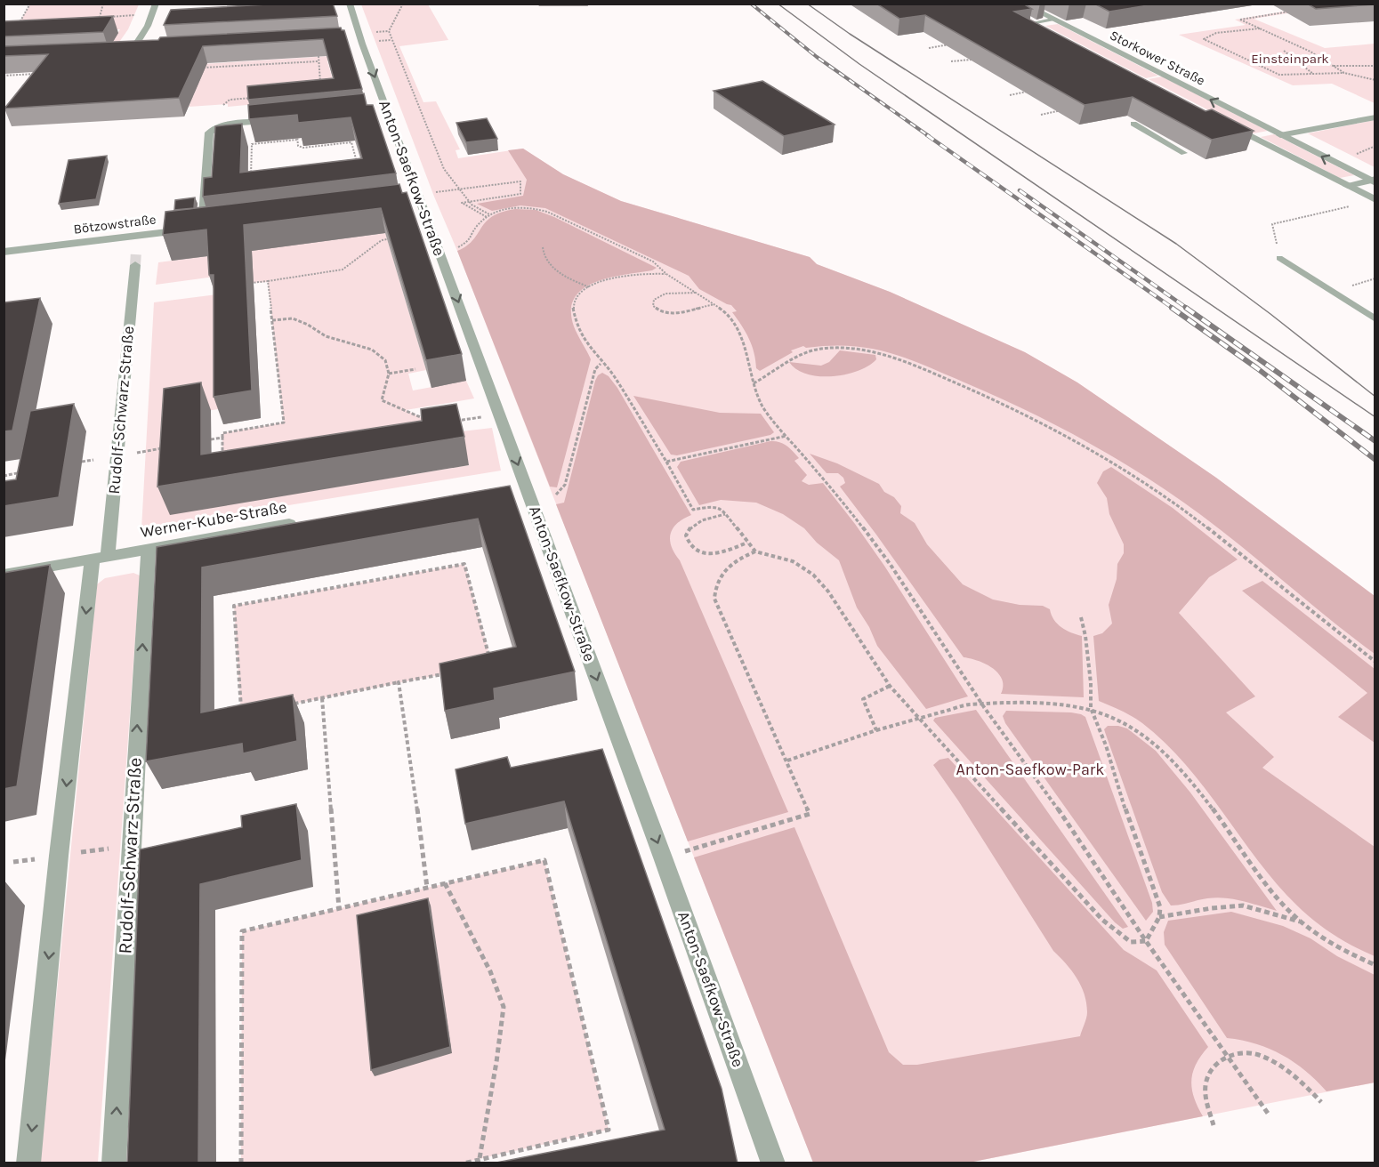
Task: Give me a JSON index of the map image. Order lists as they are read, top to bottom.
{
  "streets": {
    "street": [
      "Storkower Straße",
      "Anton-Saefkow-Straße",
      "Bötzowstraße",
      "Rudolf-Schwarz-Straße",
      "Werner-Kube-Straße"
    ]
  },
  "crossings": [
    ["Rudolf-Schwarz-Straße", "Werner-Kube-Straße"]
  ],
  "one_way": ["Anton-Saefkow-Straße"],
  "parks": ["Einsteinpark", "Anton-Saefkow-Park"]
}
